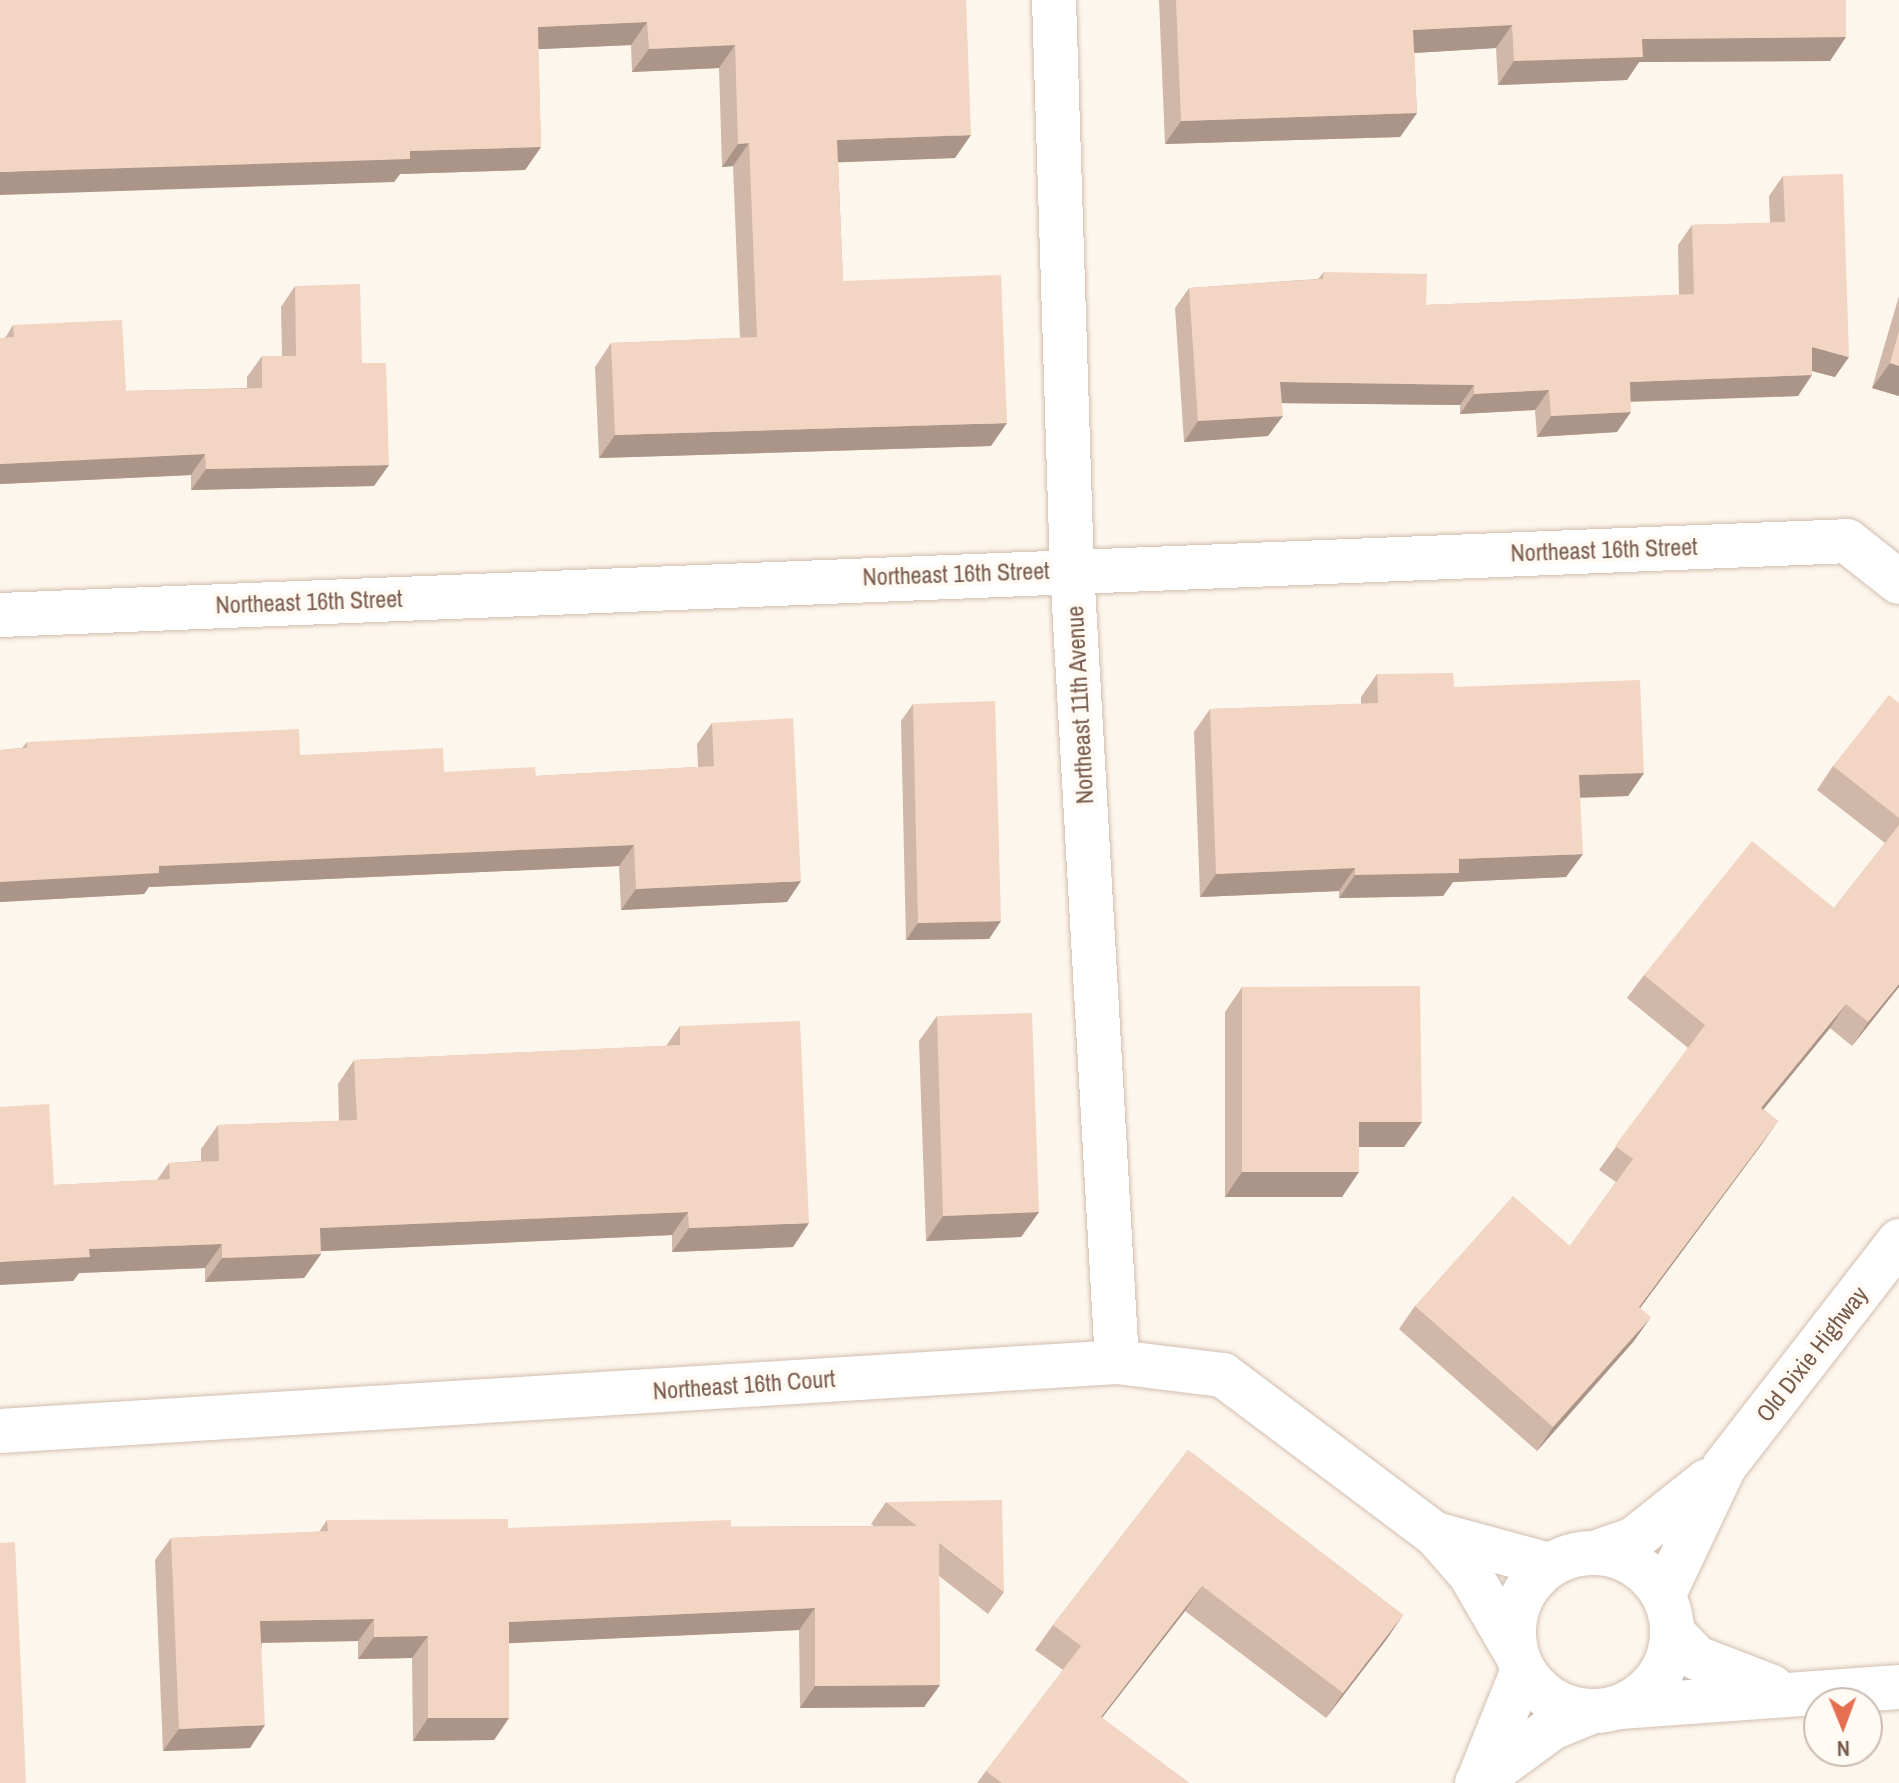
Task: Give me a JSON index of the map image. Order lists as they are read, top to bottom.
{
  "streets": {
    "street": [
      "Northeast 16th Street",
      "Northeast 11th Avenue",
      "Old Dixie Highway",
      "Northeast 16th Court"
    ]
  },
  "crossings": [
    ["Northeast 16th Street", "Northeast 11th Avenue"],
    ["Northeast 11th Avenue", "Northeast 16th Court"],
    ["Old Dixie Highway", "Northeast 16th Court"]
  ],
  "north": "bottom"
}
